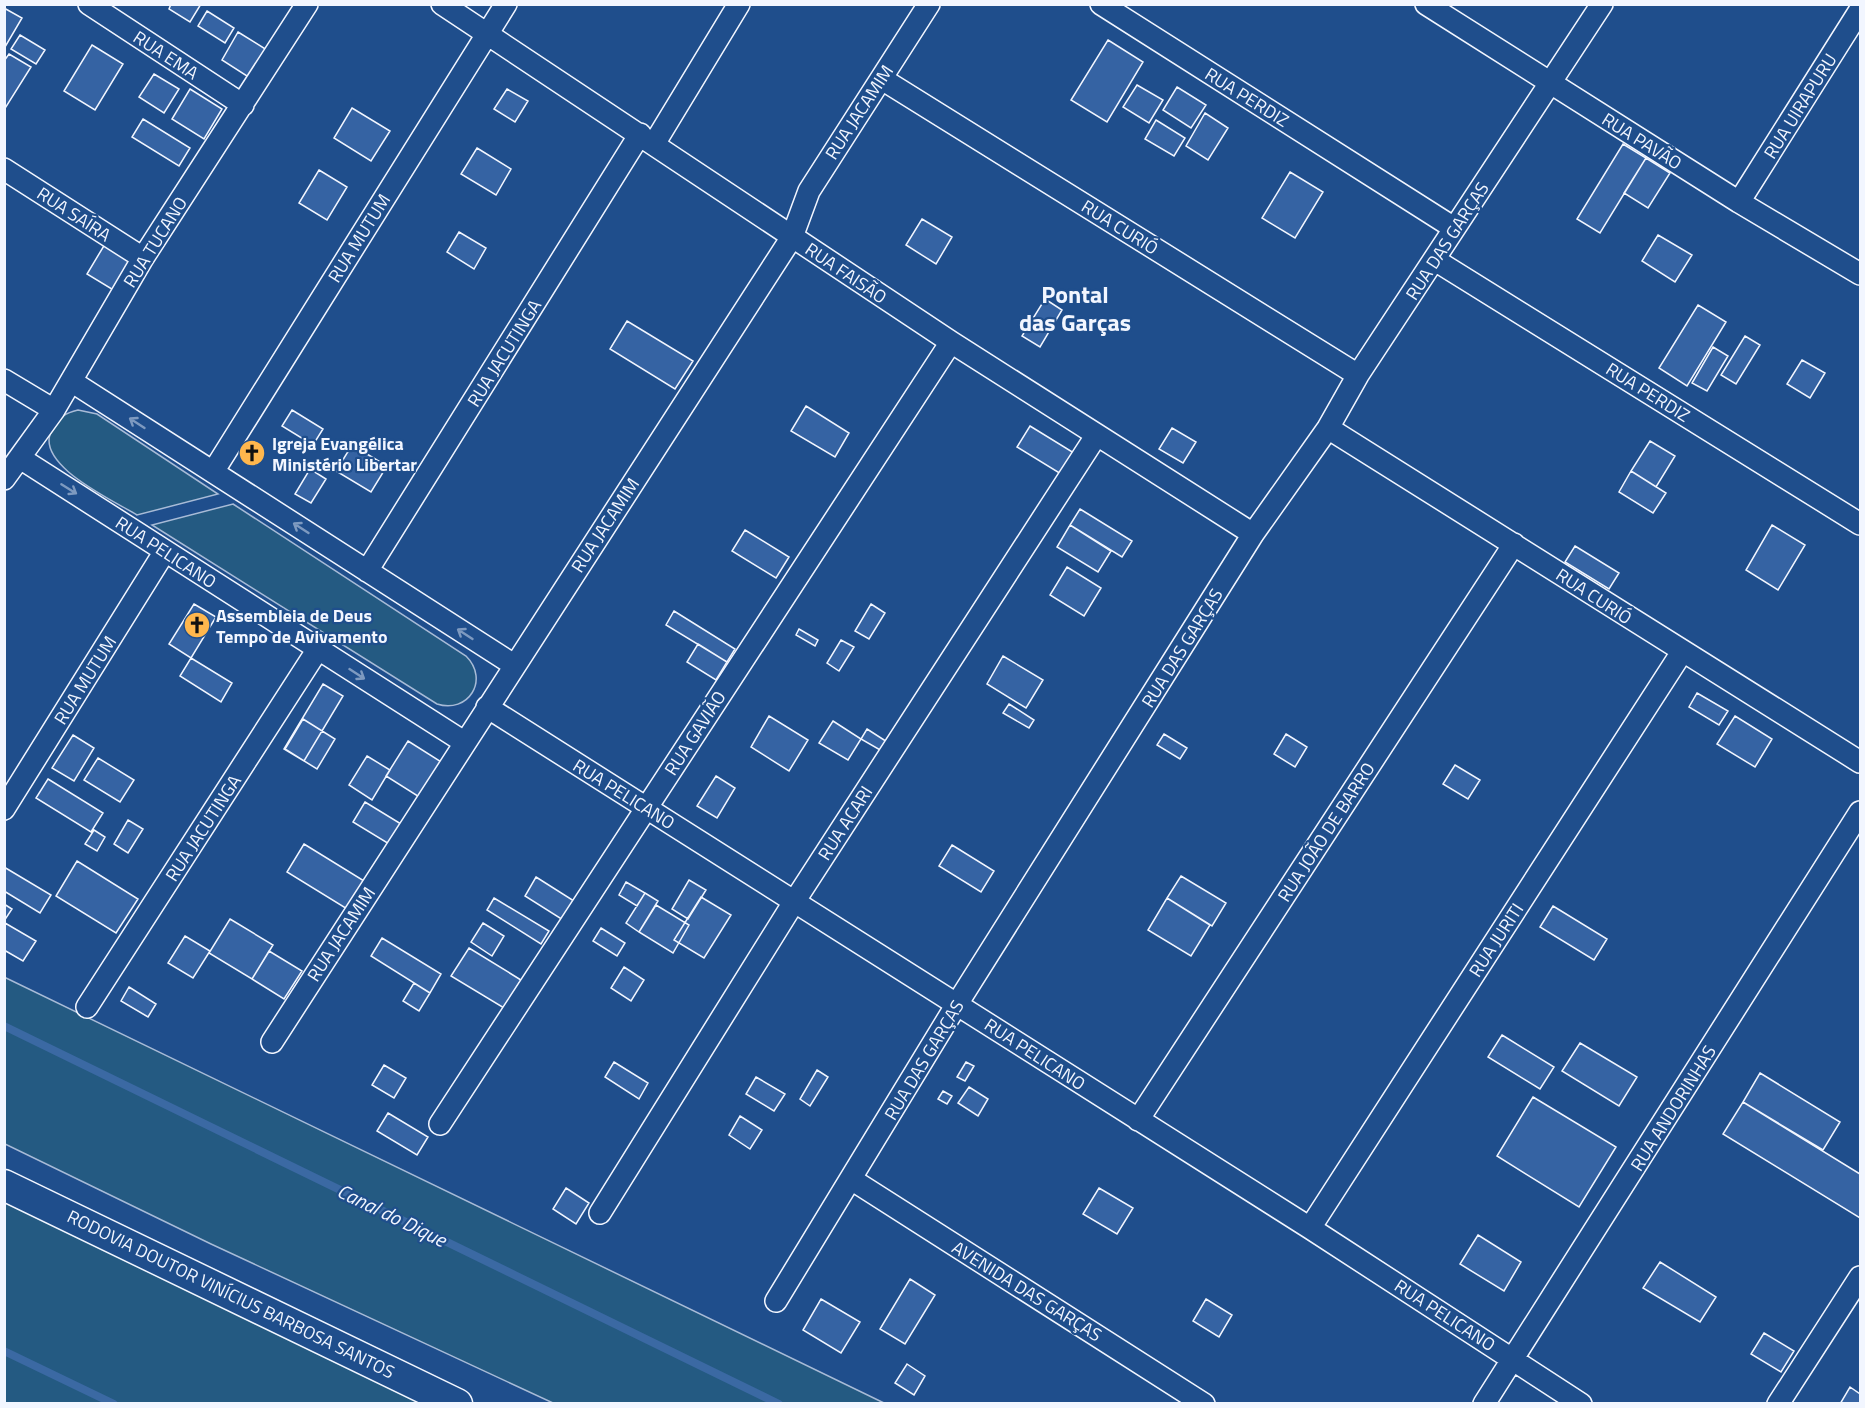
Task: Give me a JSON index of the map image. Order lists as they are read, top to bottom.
{
  "streets": {
    "main road": ["RODOVIA DOUTOR VINÍCIUS BARBOSA SANTOS"],
    "street": [
      "RUA EMA",
      "RUA PERDIZ",
      "RUA UIRAPURU",
      "RUA JACAMIM",
      "RUA PAVÃO",
      "RUA SAÍRA",
      "RUA CURIÓ",
      "RUA MUTUM",
      "RUA DAS GARÇAS",
      "RUA TUCANO",
      "RUA FAISÃO",
      "RUA JACUTINGA",
      "RUA PELICANO",
      "RUA GAVIÃO",
      "RUA ACARI",
      "RUA JOÃO DE BARRO",
      "RUA JURITI",
      "RUA ANDORINHAS",
      "AVENIDA DAS GARÇAS"
    ]
  },
  "crossings": [
    ["RUA EMA", "RUA TUCANO"],
    ["RUA PERDIZ", "RUA DAS GARÇAS"],
    ["RUA UIRAPURU", "RUA PAVÃO"],
    ["RUA JACAMIM", "RUA CURIÓ"],
    ["RUA JACAMIM", "RUA FAISÃO"],
    ["RUA JACAMIM", "RUA PELICANO"],
    ["RUA PAVÃO", "RUA DAS GARÇAS"],
    ["RUA SAÍRA", "RUA TUCANO"],
    ["RUA CURIÓ", "RUA DAS GARÇAS"],
    ["RUA CURIÓ", "RUA JOÃO DE BARRO"],
    ["RUA CURIÓ", "RUA JURITI"],
    ["RUA MUTUM", "RUA FAISÃO"],
    ["RUA MUTUM", "RUA PELICANO"],
    ["RUA DAS GARÇAS", "RUA FAISÃO"],
    ["RUA DAS GARÇAS", "RUA PELICANO"],
    ["RUA DAS GARÇAS", "AVENIDA DAS GARÇAS"],
    ["RUA TUCANO", "RUA PELICANO"],
    ["RUA FAISÃO", "RUA JACUTINGA"],
    ["RUA FAISÃO", "RUA GAVIÃO"],
    ["RUA FAISÃO", "RUA ACARI"],
    ["RUA JACUTINGA", "RUA PELICANO"],
    ["RUA PELICANO", "RUA GAVIÃO"],
    ["RUA PELICANO", "RUA ACARI"],
    ["RUA PELICANO", "RUA JOÃO DE BARRO"],
    ["RUA PELICANO", "RUA JURITI"],
    ["RUA PELICANO", "RUA ANDORINHAS"]
  ],
  "districts": ["Pontal das Garças"],
  "water": ["Canal do Dique"],
  "places": {
    "church": ["Igreja Evangélica Ministério Libertar", "Assembleia de Deus Tempo de Avivamento"]
  }
}
